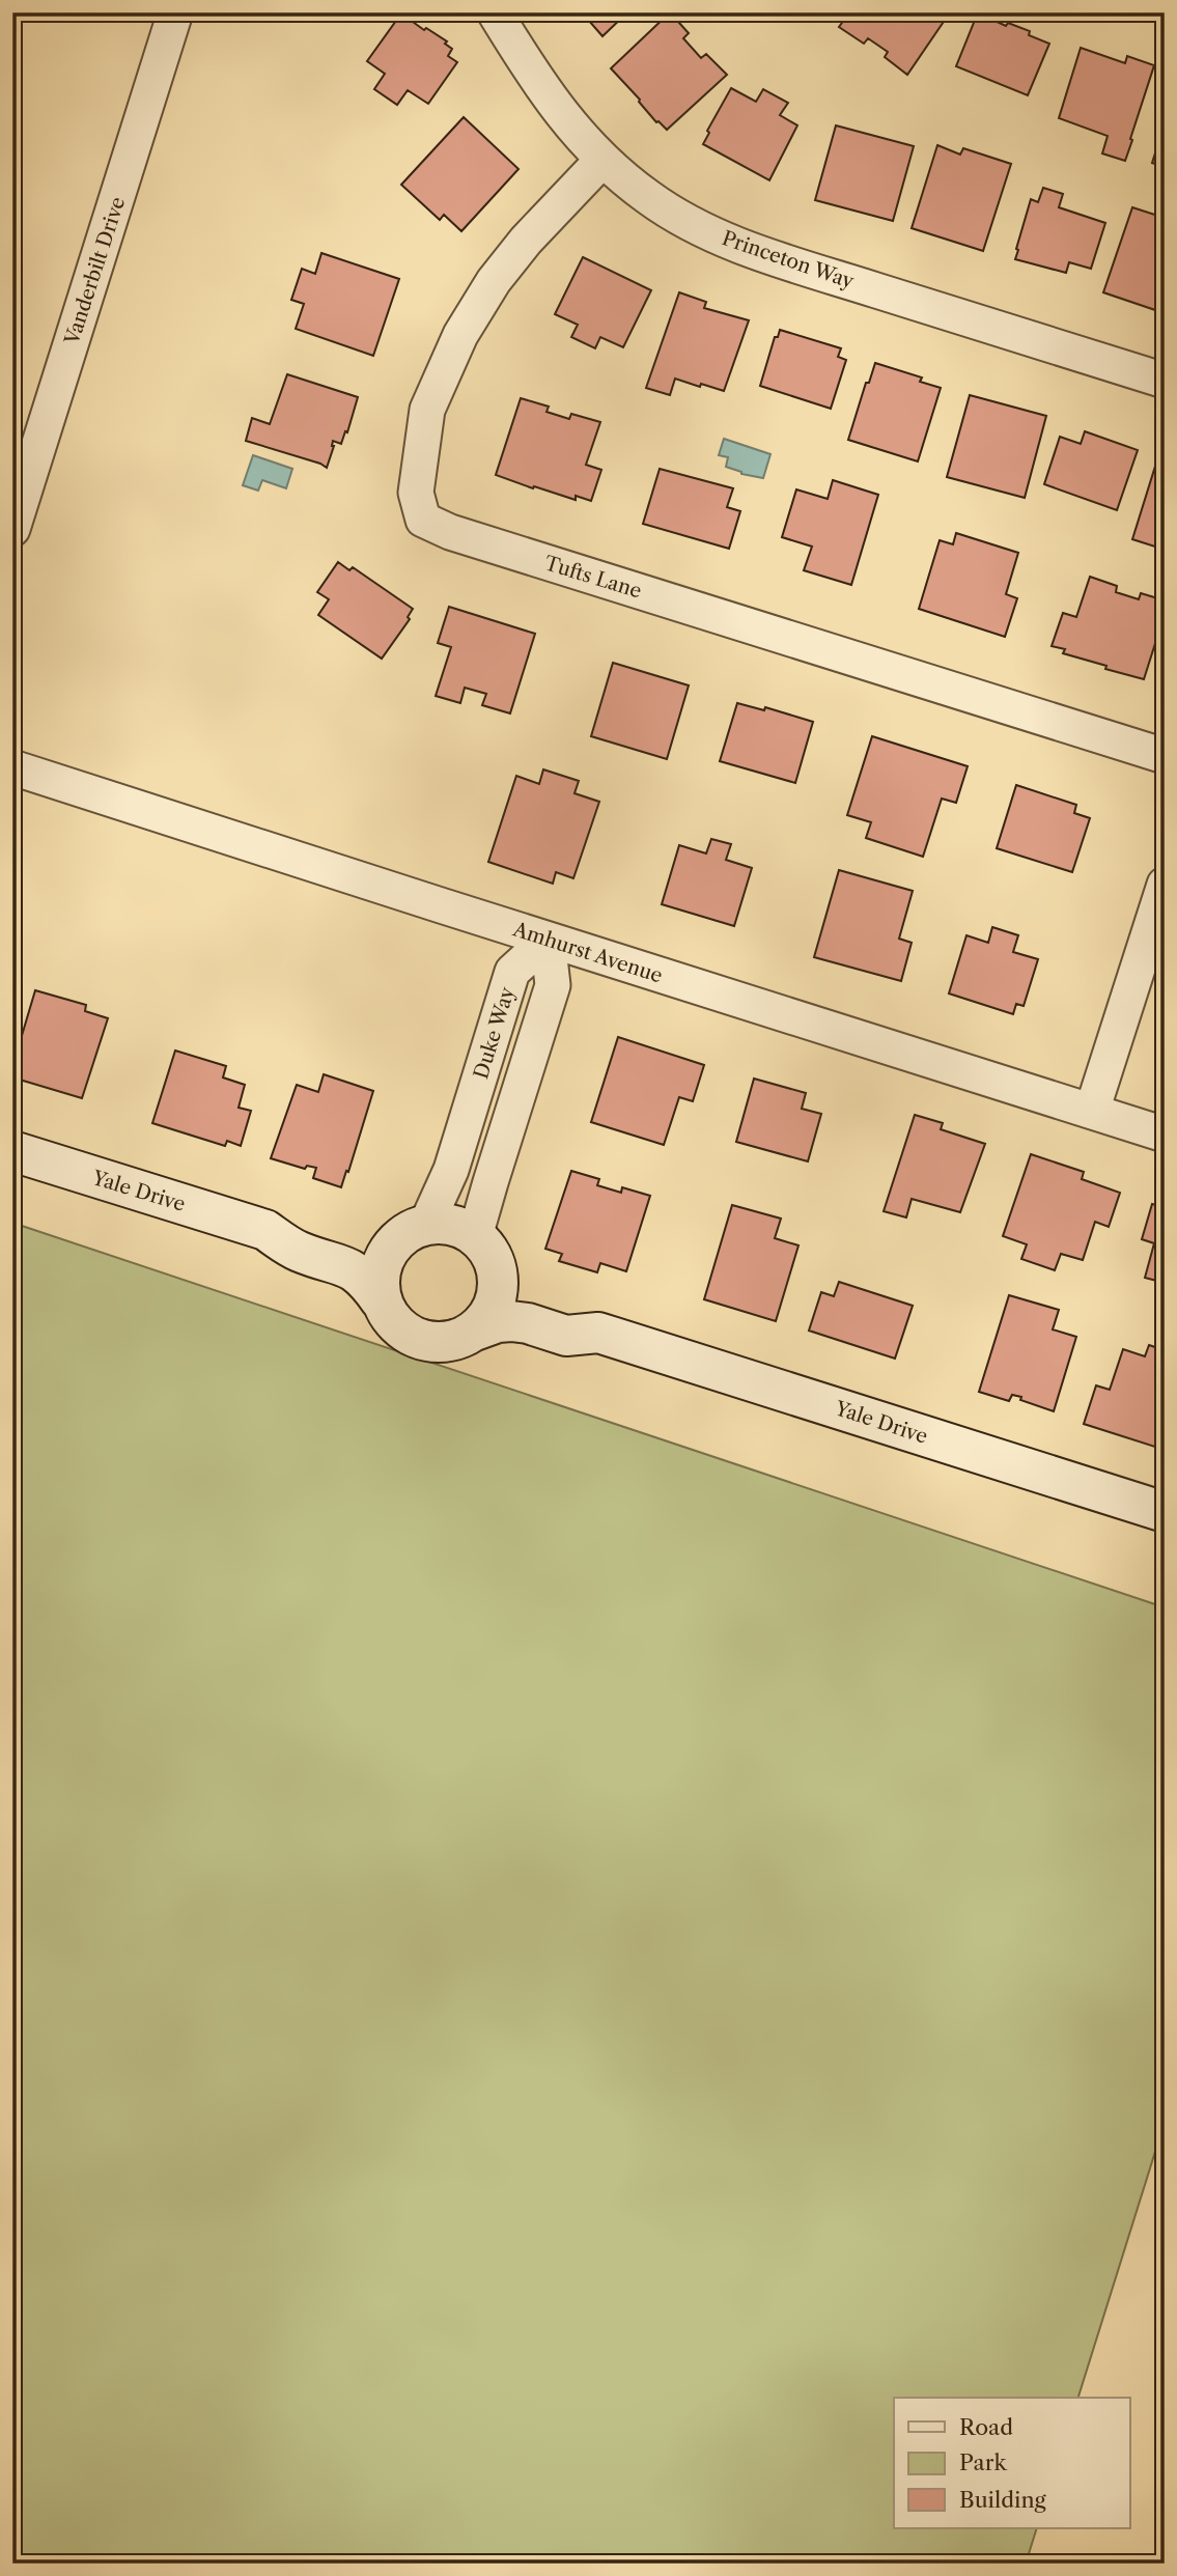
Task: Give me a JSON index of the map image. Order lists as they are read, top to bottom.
{
  "streets": {
    "street": [
      "Princeton Way",
      "Vanderbilt Drive",
      "Tufts Lane",
      "Amhurst Avenue",
      "Duke Way",
      "Yale Drive"
    ]
  },
  "crossings": [
    ["Princeton Way", "Tufts Lane"],
    ["Amhurst Avenue", "Duke Way"],
    ["Duke Way", "Yale Drive"]
  ],
  "legend": ["Road", "Park", "Building"]
}
